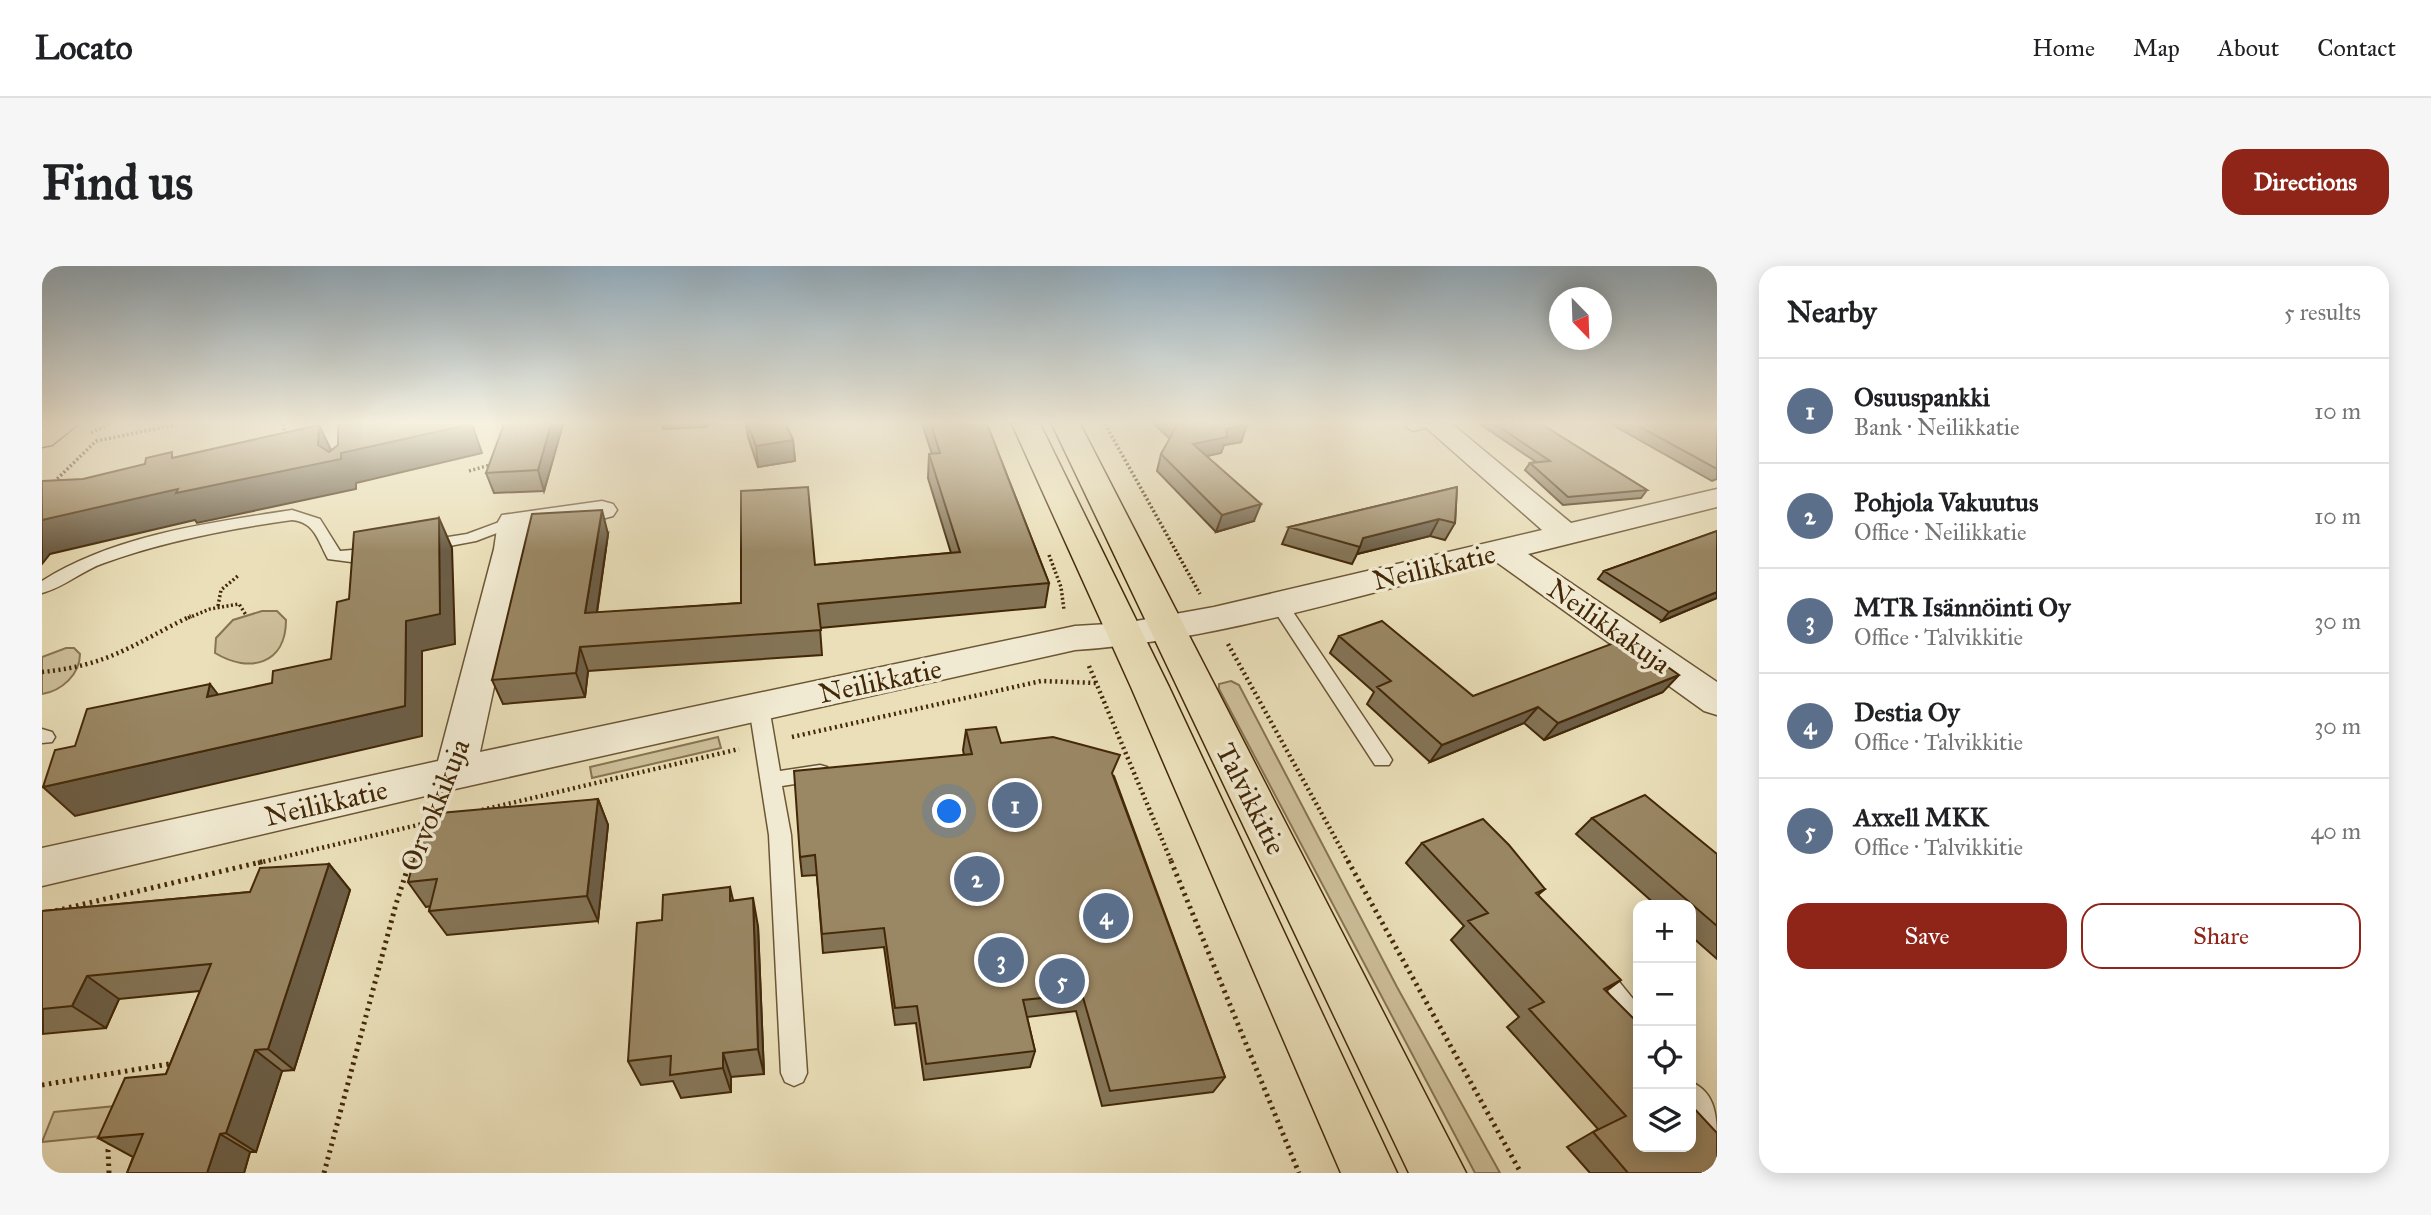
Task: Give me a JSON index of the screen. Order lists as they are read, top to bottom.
{
  "streets": {
    "main road": ["Talvikkitie"],
    "street": ["Neilikkatie", "Neilikkakuja", "Orvokkikuja"]
  },
  "crossings": [
    ["Neilikkatie", "Neilikkakuja"],
    ["Neilikkatie", "Talvikkitie"],
    ["Neilikkatie", "Orvokkikuja"]
  ],
  "north": "bottom right",
  "page": {
    "header": "Locato",
    "nav": [
      "Home",
      "Map",
      "About",
      "Contact"
    ],
    "buttons": [
      "Directions",
      ["Save", "Share"]
    ],
    "title": "Find us",
    "heading": ["Nearby", "5 results"],
    "list": [
      {
        "mark": "1",
        "name": "Osuuspankki",
        "note": "Bank · Neilikkatie",
        "value": "10 m"
      },
      {
        "mark": "2",
        "name": "Pohjola Vakuutus",
        "note": "Office · Neilikkatie",
        "value": "10 m"
      },
      {
        "mark": "3",
        "name": "MTR Isännöinti Oy",
        "note": "Office · Talvikkitie",
        "value": "30 m"
      },
      {
        "mark": "4",
        "name": "Destia Oy",
        "note": "Office · Talvikkitie",
        "value": "30 m"
      },
      {
        "mark": "5",
        "name": "Axxell MKK",
        "note": "Office · Talvikkitie",
        "value": "40 m"
      }
    ],
    "pins": [
      "1",
      "2",
      "4",
      "3",
      "5"
    ],
    "map_buttons": ["+", "−"]
  }
}
